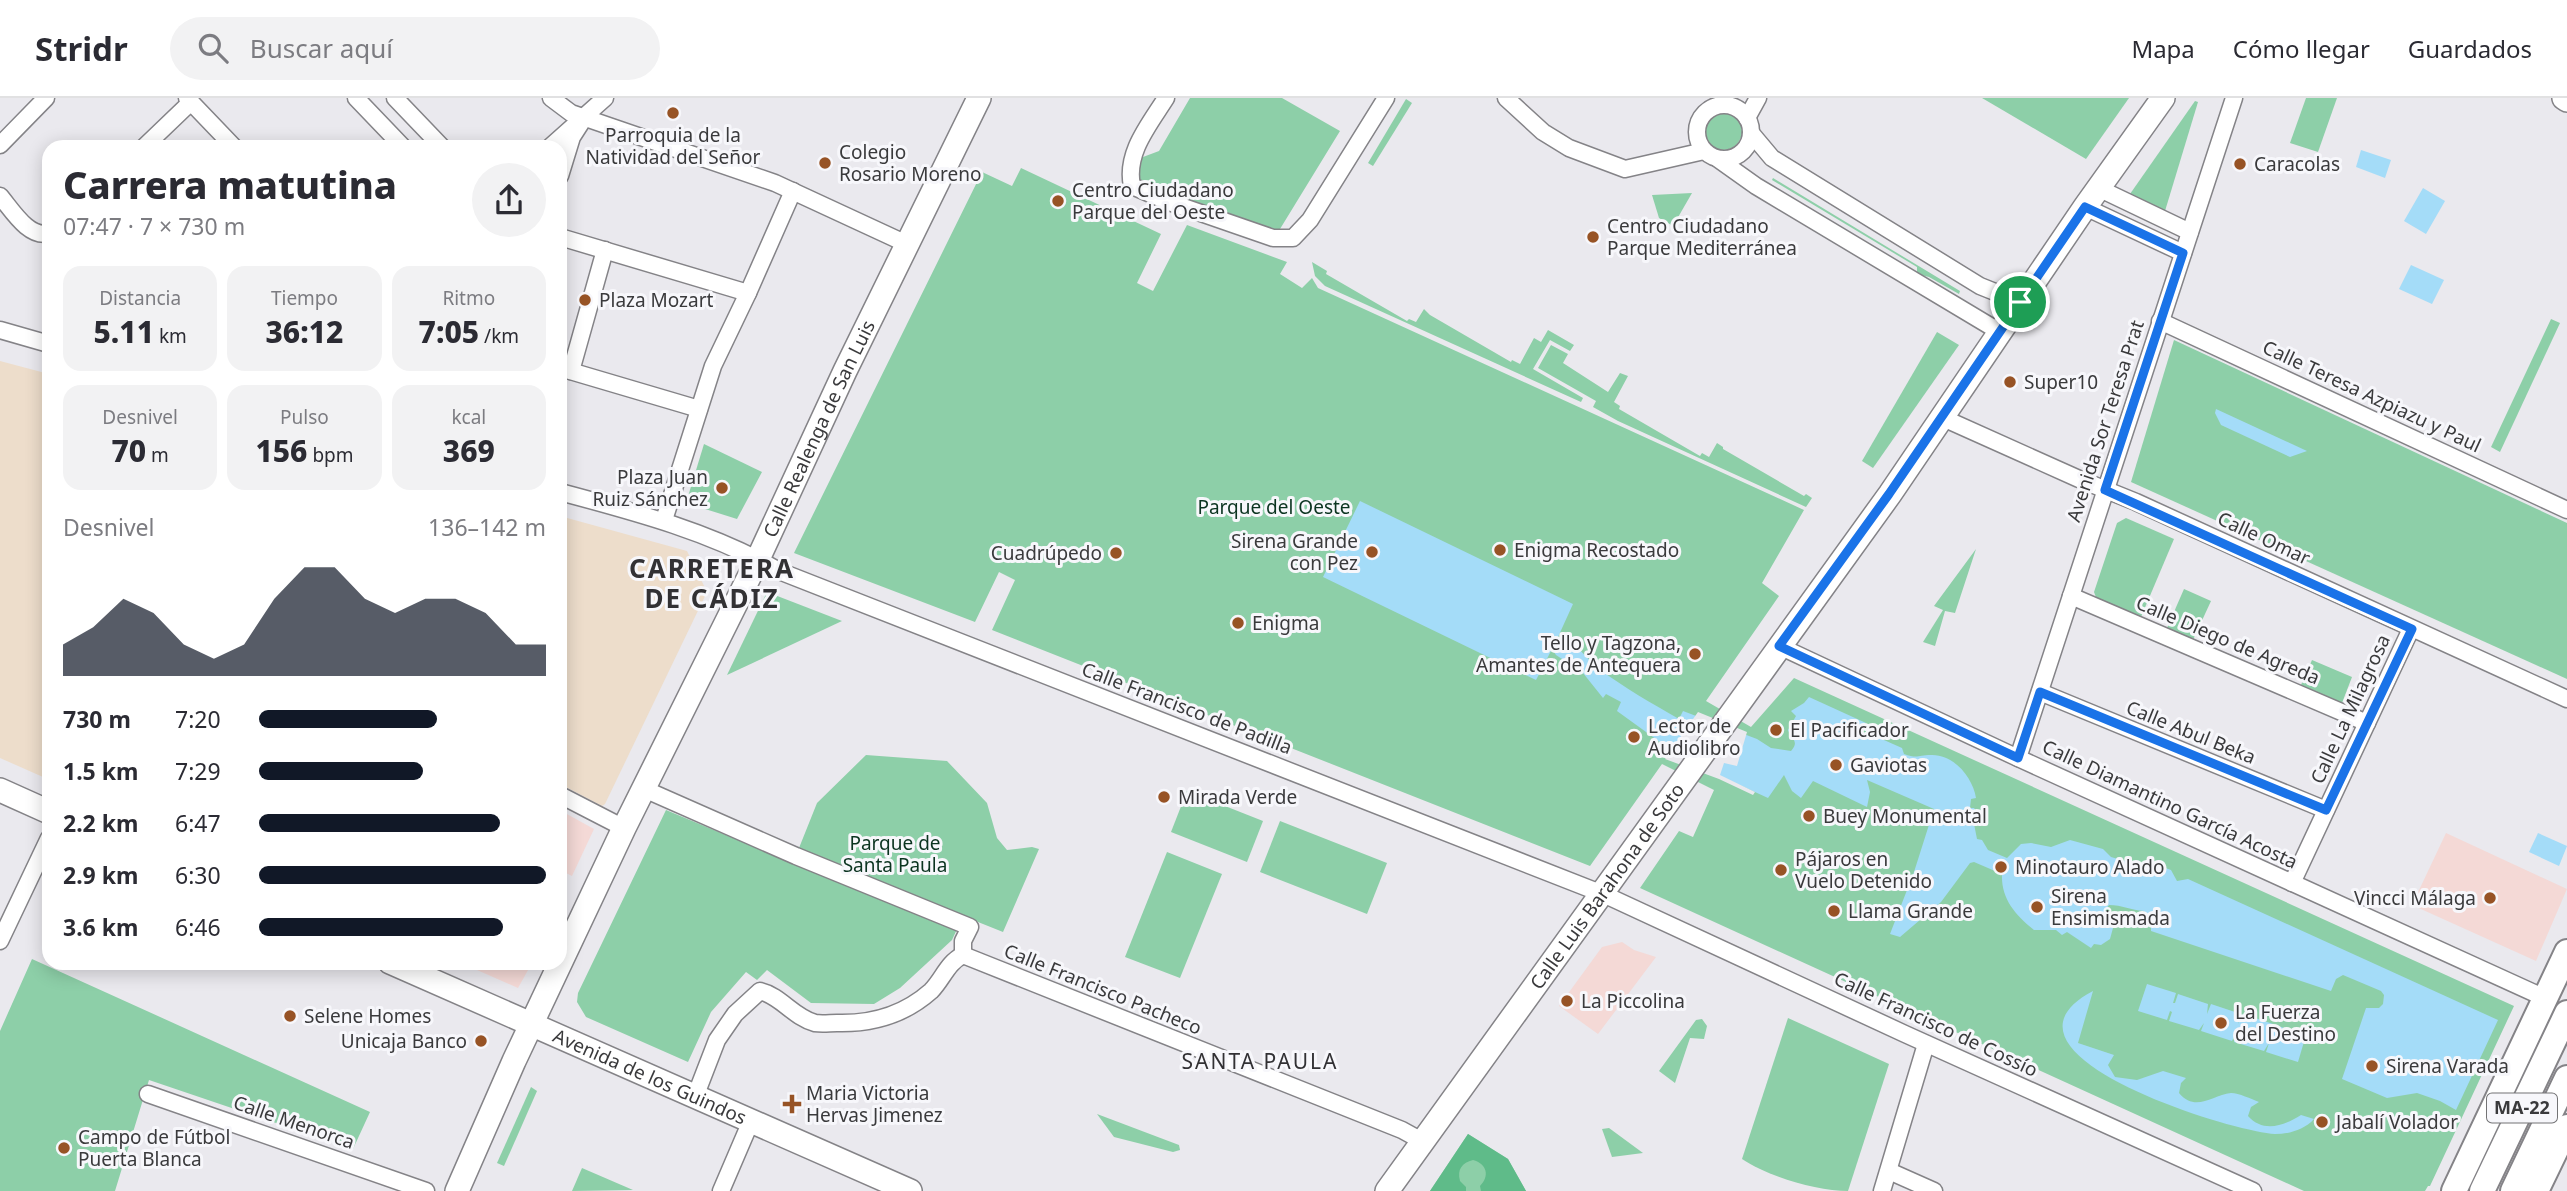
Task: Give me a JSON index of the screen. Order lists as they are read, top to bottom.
{
  "streets": {
    "main road": [
      "Calle Realenga de San Luis",
      "Calle Luis Barahona de Soto",
      "Avenida de los Guindos",
      "MA-22"
    ],
    "street": [
      "Calle Teresa Azpiazu y Paul",
      "Avenida Sor Teresa Prat",
      "Calle Omar",
      "Calle Diego de Agreda",
      "Calle Francisco de Padilla",
      "Calle La Milagrosa",
      "Calle Abul Beka",
      "Calle Diamantino García Acosta",
      "Calle Francisco Pacheco",
      "Calle Francisco de Cossío",
      "Calle Menorca"
    ]
  },
  "crossings": [
    ["Calle Teresa Azpiazu y Paul", "Avenida Sor Teresa Prat"],
    ["Avenida Sor Teresa Prat", "Calle Omar"],
    ["Avenida Sor Teresa Prat", "Calle Diego de Agreda"],
    ["Avenida Sor Teresa Prat", "Calle Abul Beka"],
    ["Avenida Sor Teresa Prat", "Calle Diamantino García Acosta"],
    ["Calle Realenga de San Luis", "Calle Francisco de Padilla"],
    ["Calle Realenga de San Luis", "Avenida de los Guindos"],
    ["Calle Omar", "Calle La Milagrosa"],
    ["Calle Omar", "Calle Luis Barahona de Soto"],
    ["Calle Diego de Agreda", "Calle La Milagrosa"],
    ["Calle Francisco de Padilla", "Calle Luis Barahona de Soto"],
    ["Calle Francisco de Padilla", "Calle Francisco de Cossío"],
    ["Calle La Milagrosa", "Calle Abul Beka"],
    ["Calle La Milagrosa", "Calle Diamantino García Acosta"],
    ["Calle Diamantino García Acosta", "Calle Luis Barahona de Soto"],
    ["Calle Luis Barahona de Soto", "Calle Francisco Pacheco"],
    ["Calle Luis Barahona de Soto", "Calle Francisco de Cossío"]
  ],
  "districts": ["CARRETERA DE CÁDIZ", "SANTA PAULA"],
  "parks": ["Parque del Oeste", "Parque de Santa Paula"],
  "places": {
    "other": [
      "Parroquia de la Natividad del Señor",
      "Colegio Rosario Moreno",
      "Caracolas",
      "Centro Ciudadano Parque del Oeste",
      "Centro Ciudadano Parque Mediterránea",
      "Plaza Mozart",
      "Super10",
      "Plaza Juan Ruiz Sánchez",
      "Enigma Recostado",
      "Sirena Grande con Pez",
      "Cuadrúpedo",
      "Enigma",
      "Tello y Tagzona, Amantes de Antequera",
      "El Pacificador",
      "Lector de Audiolibro",
      "Gaviotas",
      "Mirada Verde",
      "Buey Monumental",
      "Minotauro Alado",
      "Pájaros en Vuelo Detenido",
      "Vincci Málaga",
      "Sirena Ensimismada",
      "Llama Grande",
      "La Piccolina",
      "Selene Homes",
      "La Fuerza del Destino",
      "Unicaja Banco",
      "Sirena Varada",
      "Jabalí Volador",
      "Campo de Fútbol Puerta Blanca"
    ],
    "health": ["Maria Victoria Hervas Jimenez"]
  },
  "page": {
    "header": "Stridr",
    "search": "Buscar aquí",
    "nav": ["Mapa", "Cómo llegar", "Guardados"],
    "heading": ["Carrera matutina", "07:47 · 7 × 730 m"],
    "stats": [
      ["Distancia", "5.11 km"],
      ["Tiempo", "36:12"],
      ["Ritmo", "7:05 /km"],
      ["Desnivel", "70 m"],
      ["Pulso", "156 bpm"],
      ["kcal", "369"]
    ],
    "chart": ["Desnivel", "136–142 m"],
    "list": [
      {
        "name": "730 m",
        "note": "7:20"
      },
      {
        "name": "1.5 km",
        "note": "7:29"
      },
      {
        "name": "2.2 km",
        "note": "6:47"
      },
      {
        "name": "2.9 km",
        "note": "6:30"
      },
      {
        "name": "3.6 km",
        "note": "6:46"
      }
    ]
  }
}
